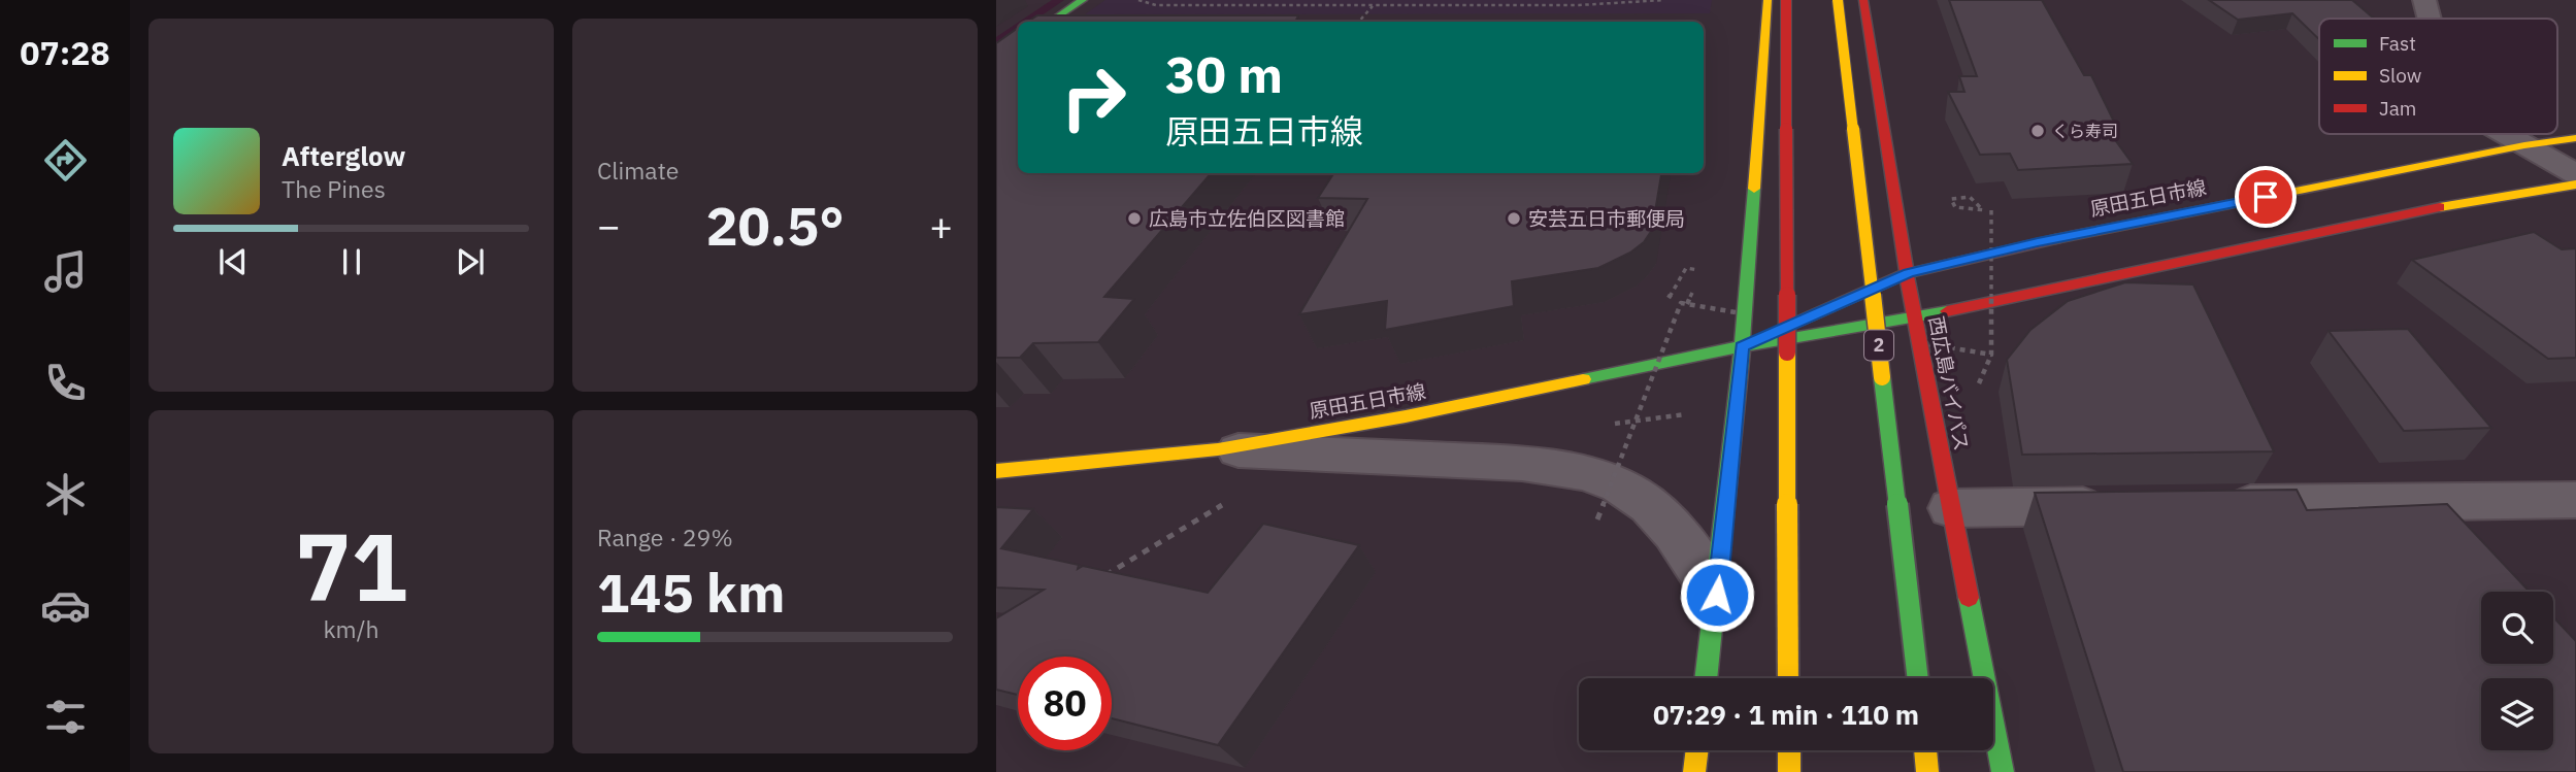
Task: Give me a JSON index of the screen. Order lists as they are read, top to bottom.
{
  "streets": {
    "main road": ["原田五日市線", "2", "西広島バイパス"]
  },
  "crossings": [
    ["原田五日市線", "西広島バイパス"]
  ],
  "places": ["くら寿司", "広島市立佐伯区図書館", "安芸五日市郵便局"],
  "legend": ["Fast", "Slow", "Jam"],
  "page": {
    "tabs": "07:28",
    "tile": [
      "Climate",
      ["71", "km/h"],
      ["Range · 29%", "145 km"]
    ],
    "turn": ["30 m", "原田五日市線"],
    "song": ["Afterglow", "The Pines"],
    "heat": ["−", "20.5°", "+"],
    "limit": "80",
    "trip": "07:29 · 1 min · 110 m"
  }
}
